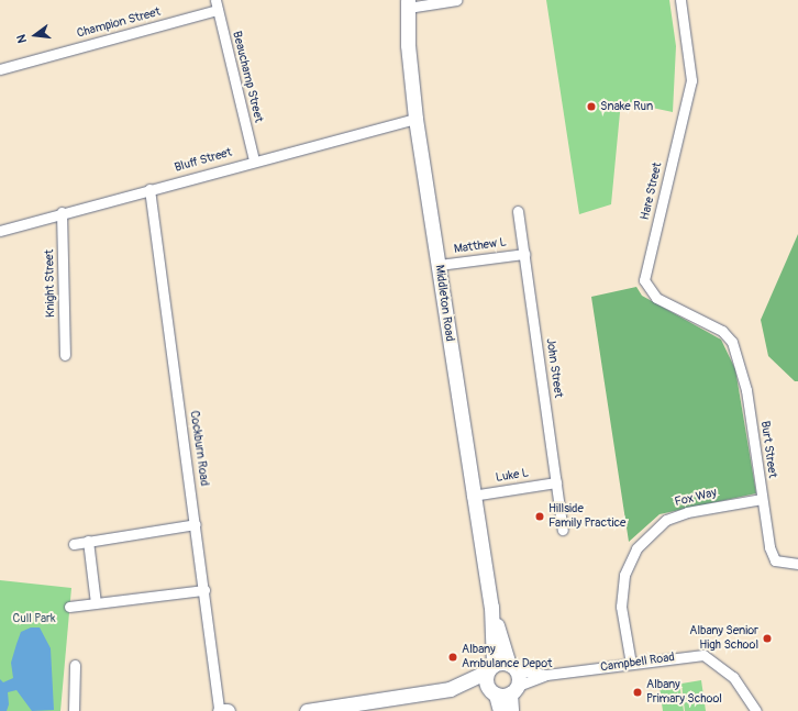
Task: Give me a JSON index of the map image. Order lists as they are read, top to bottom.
{
  "streets": {
    "main road": ["Middleton Road"],
    "street": [
      "Champion Street",
      "Beauchamp Street",
      "Bluff Street",
      "Hare Street",
      "Matthew L",
      "Knight Street",
      "John Street",
      "Cockburn Road",
      "Burt Street",
      "Luke L",
      "Fox Way",
      "Campbell Road"
    ]
  },
  "crossings": [
    ["Champion Street", "Beauchamp Street"],
    ["Beauchamp Street", "Bluff Street"],
    ["Bluff Street", "Knight Street"],
    ["Bluff Street", "Middleton Road"],
    ["Bluff Street", "Cockburn Road"],
    ["Hare Street", "Burt Street"],
    ["Matthew L", "Middleton Road"],
    ["Matthew L", "John Street"],
    ["Middleton Road", "Luke L"],
    ["Middleton Road", "Campbell Road"],
    ["John Street", "Luke L"],
    ["Burt Street", "Fox Way"],
    ["Fox Way", "Campbell Road"]
  ],
  "parks": ["Cull Park"],
  "places": [
    "Snake Run",
    "Hillside Family Practice",
    "Albany Senior High School",
    "Albany Ambulance Depot",
    "Albany Primary School"
  ],
  "north": "left"
}
